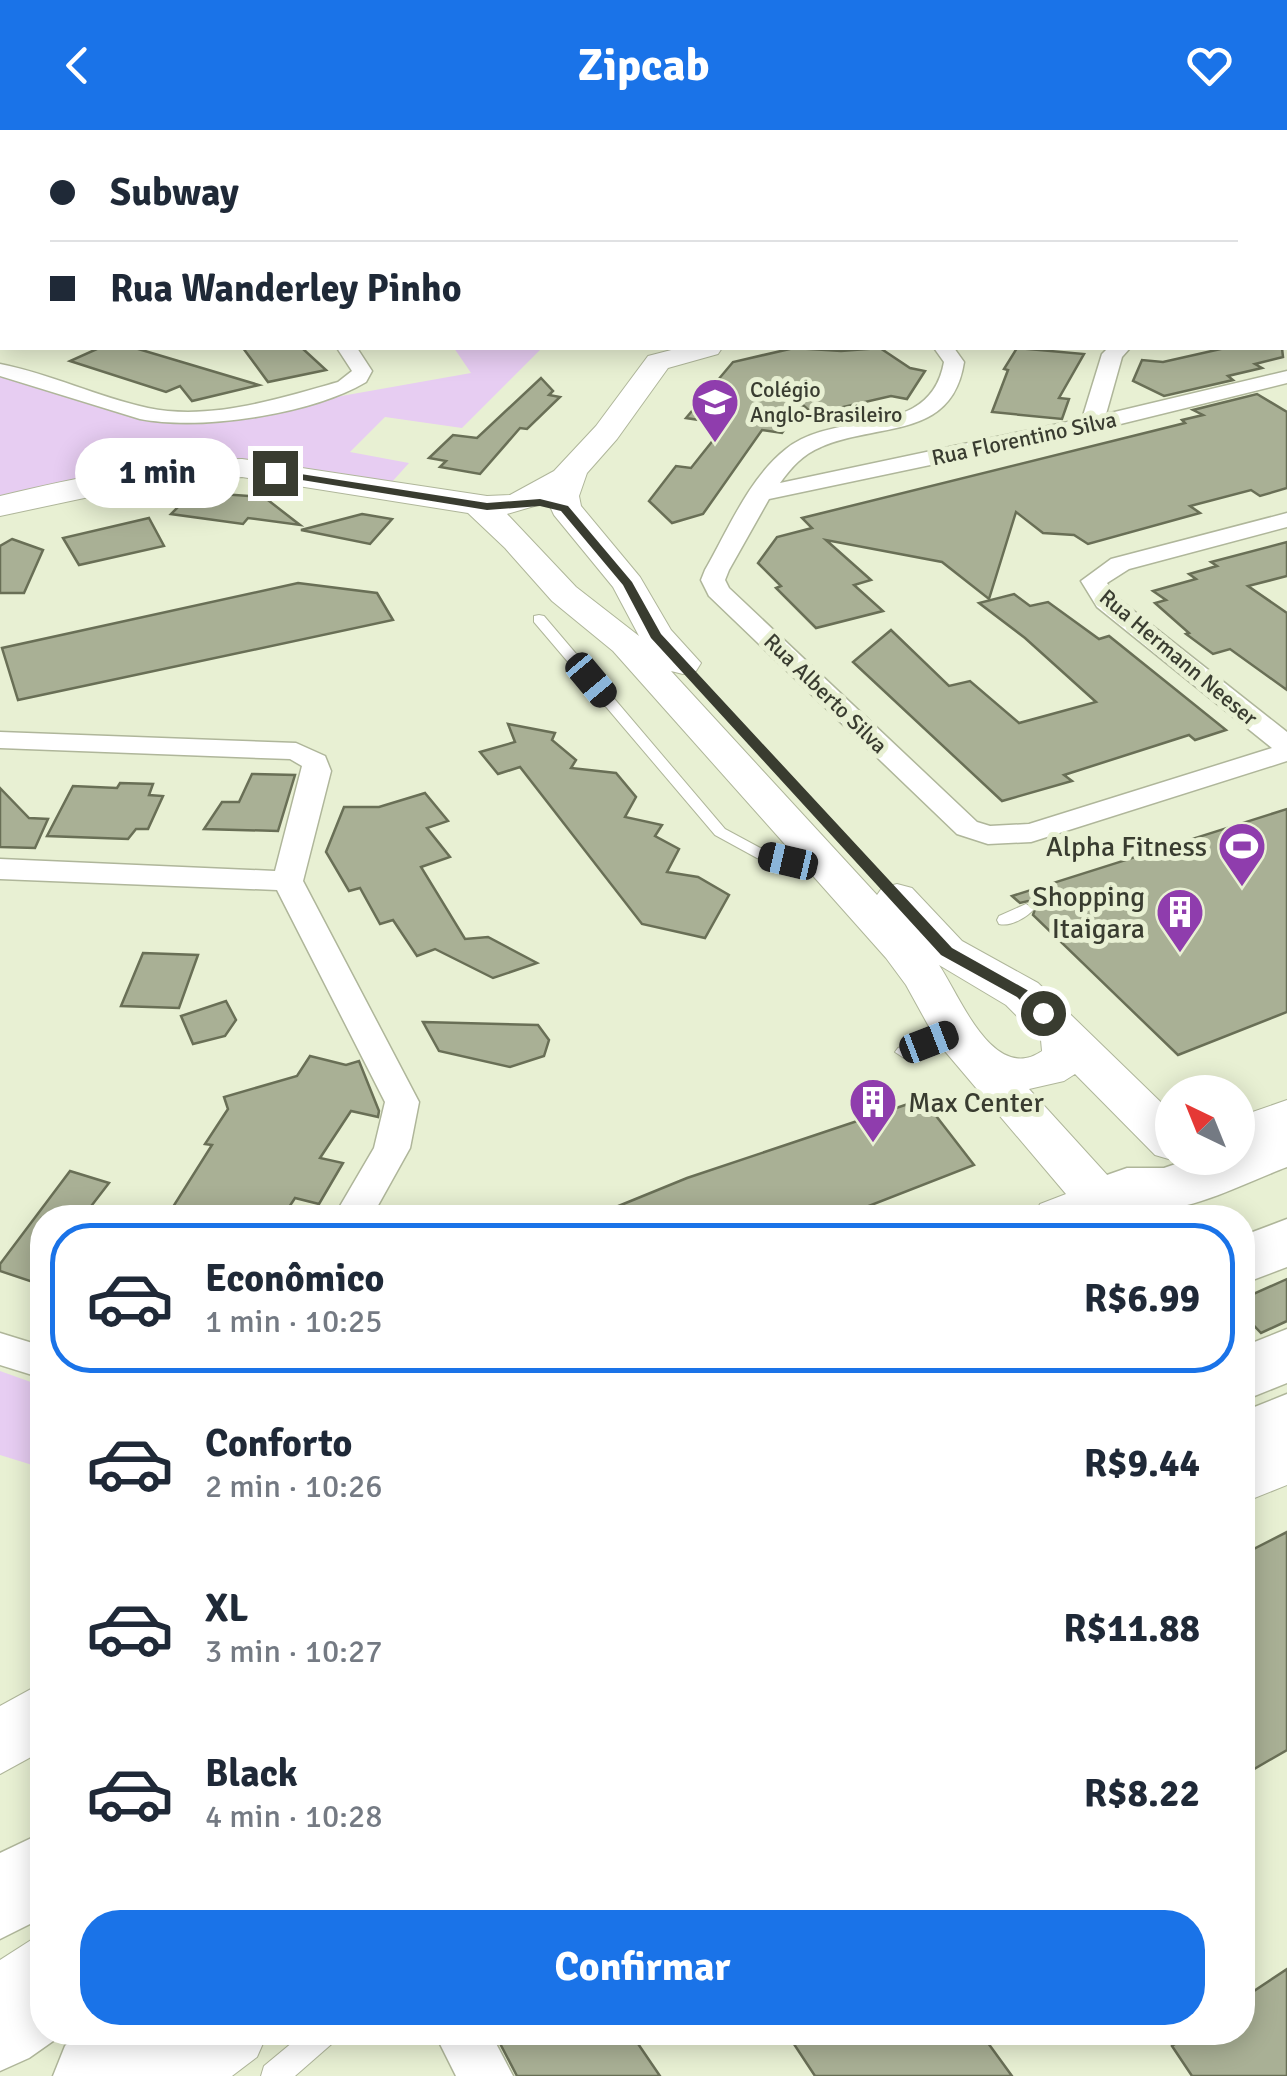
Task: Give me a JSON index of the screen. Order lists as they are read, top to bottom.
{
  "streets": {
    "street": ["Rua Florentino Silva", "Rua Hermann Neeser", "Rua Alberto Silva"]
  },
  "crossings": [
    ["Rua Florentino Silva", "Rua Alberto Silva"],
    ["Rua Hermann Neeser", "Rua Alberto Silva"]
  ],
  "places": {
    "school or university": ["Colégio Anglo-Brasileiro"],
    "sports": ["Alpha Fitness"],
    "building": ["Shopping Itaigara", "Max Center"]
  },
  "north": "top left",
  "page": {
    "header": "Zipcab",
    "banner": ["Subway", "Rua Wanderley Pinho"],
    "bubble": "1 min",
    "list": [
      {
        "name": "Econômico",
        "note": "1 min · 10:25",
        "value": "R$6.99"
      },
      {
        "name": "Conforto",
        "note": "2 min · 10:26",
        "value": "R$9.44"
      },
      {
        "name": "XL",
        "note": "3 min · 10:27",
        "value": "R$11.88"
      },
      {
        "name": "Black",
        "note": "4 min · 10:28",
        "value": "R$8.22"
      }
    ],
    "buttons": "Confirmar"
  }
}
